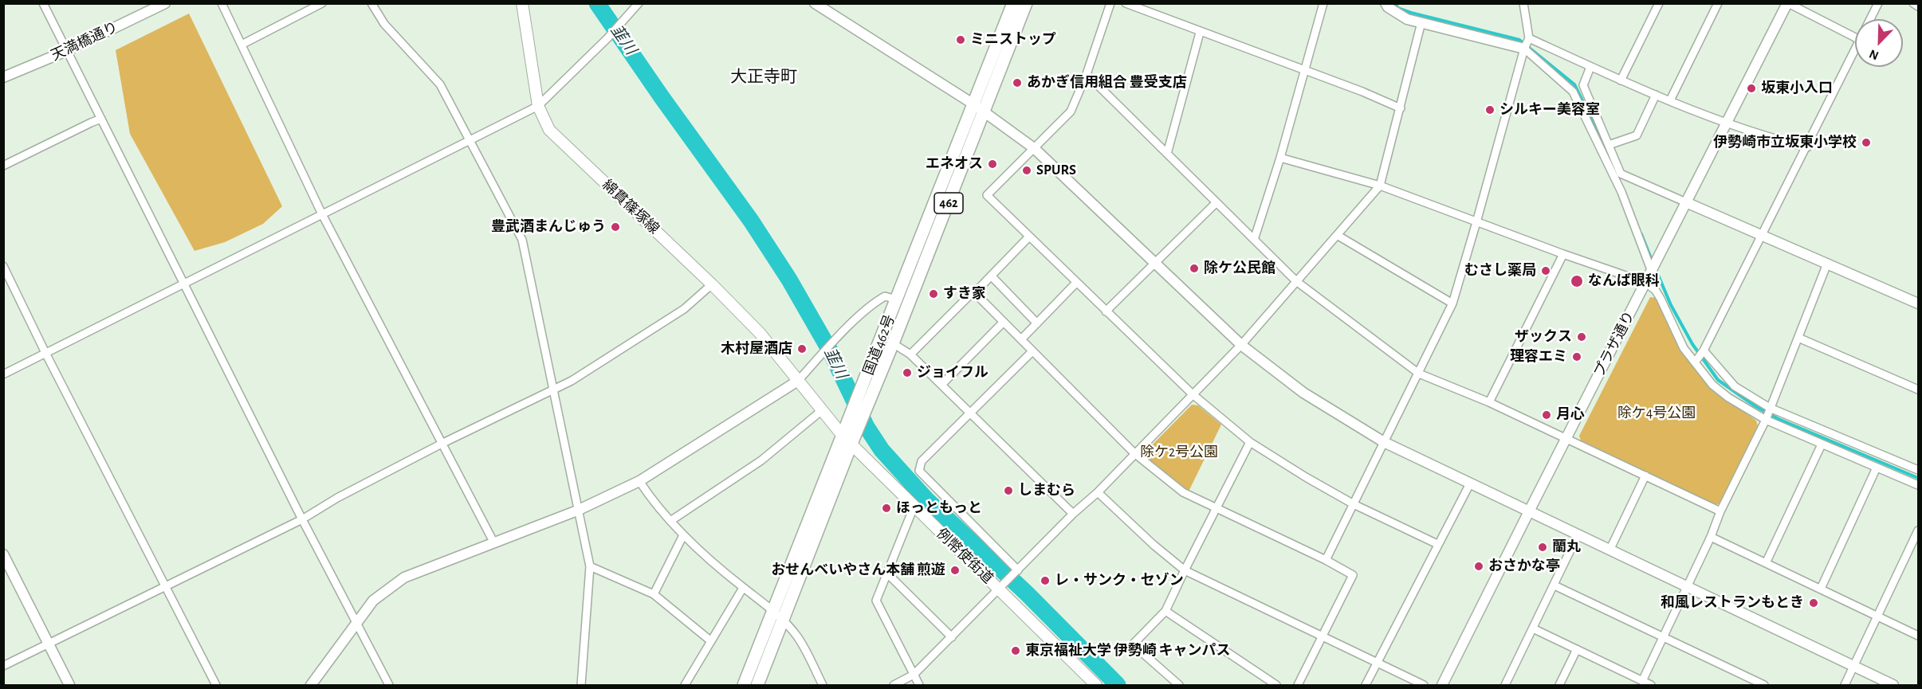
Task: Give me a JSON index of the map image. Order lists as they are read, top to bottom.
{
  "streets": {
    "highway": ["462", "国道462号"],
    "main road": ["綿貫篠塚線", "例幣使街道"],
    "street": ["天満橋通り", "プラザ通り"]
  },
  "crossings": [
    ["綿貫篠塚線", "例幣使街道"],
    ["国道462号", "例幣使街道"]
  ],
  "districts": ["大正寺町"],
  "water": ["韮川"],
  "parks": ["除ケ4号公園", "除ケ2号公園"],
  "places": [
    "ミニストップ",
    "あかぎ信用組合 豊受支店",
    "坂東小入口",
    "シルキー美容室",
    "伊勢崎市立坂東小学校",
    "エネオス",
    "SPURS",
    "豊武酒まんじゅう",
    "除ケ公民館",
    "むさし薬局",
    "なんば眼科",
    "すき家",
    "ザックス",
    "木村屋酒店",
    "理容エミ",
    "ジョイフル",
    "月心",
    "しまむら",
    "ほっともっと",
    "蘭丸",
    "おさかな亭",
    "おせんベいやさん本舗 煎遊",
    "レ・サンク・セゾン",
    "和風レストランもとき",
    "東京福祉大学 伊勢崎 キャンパス"
  ],
  "north": "bottom left"
}
